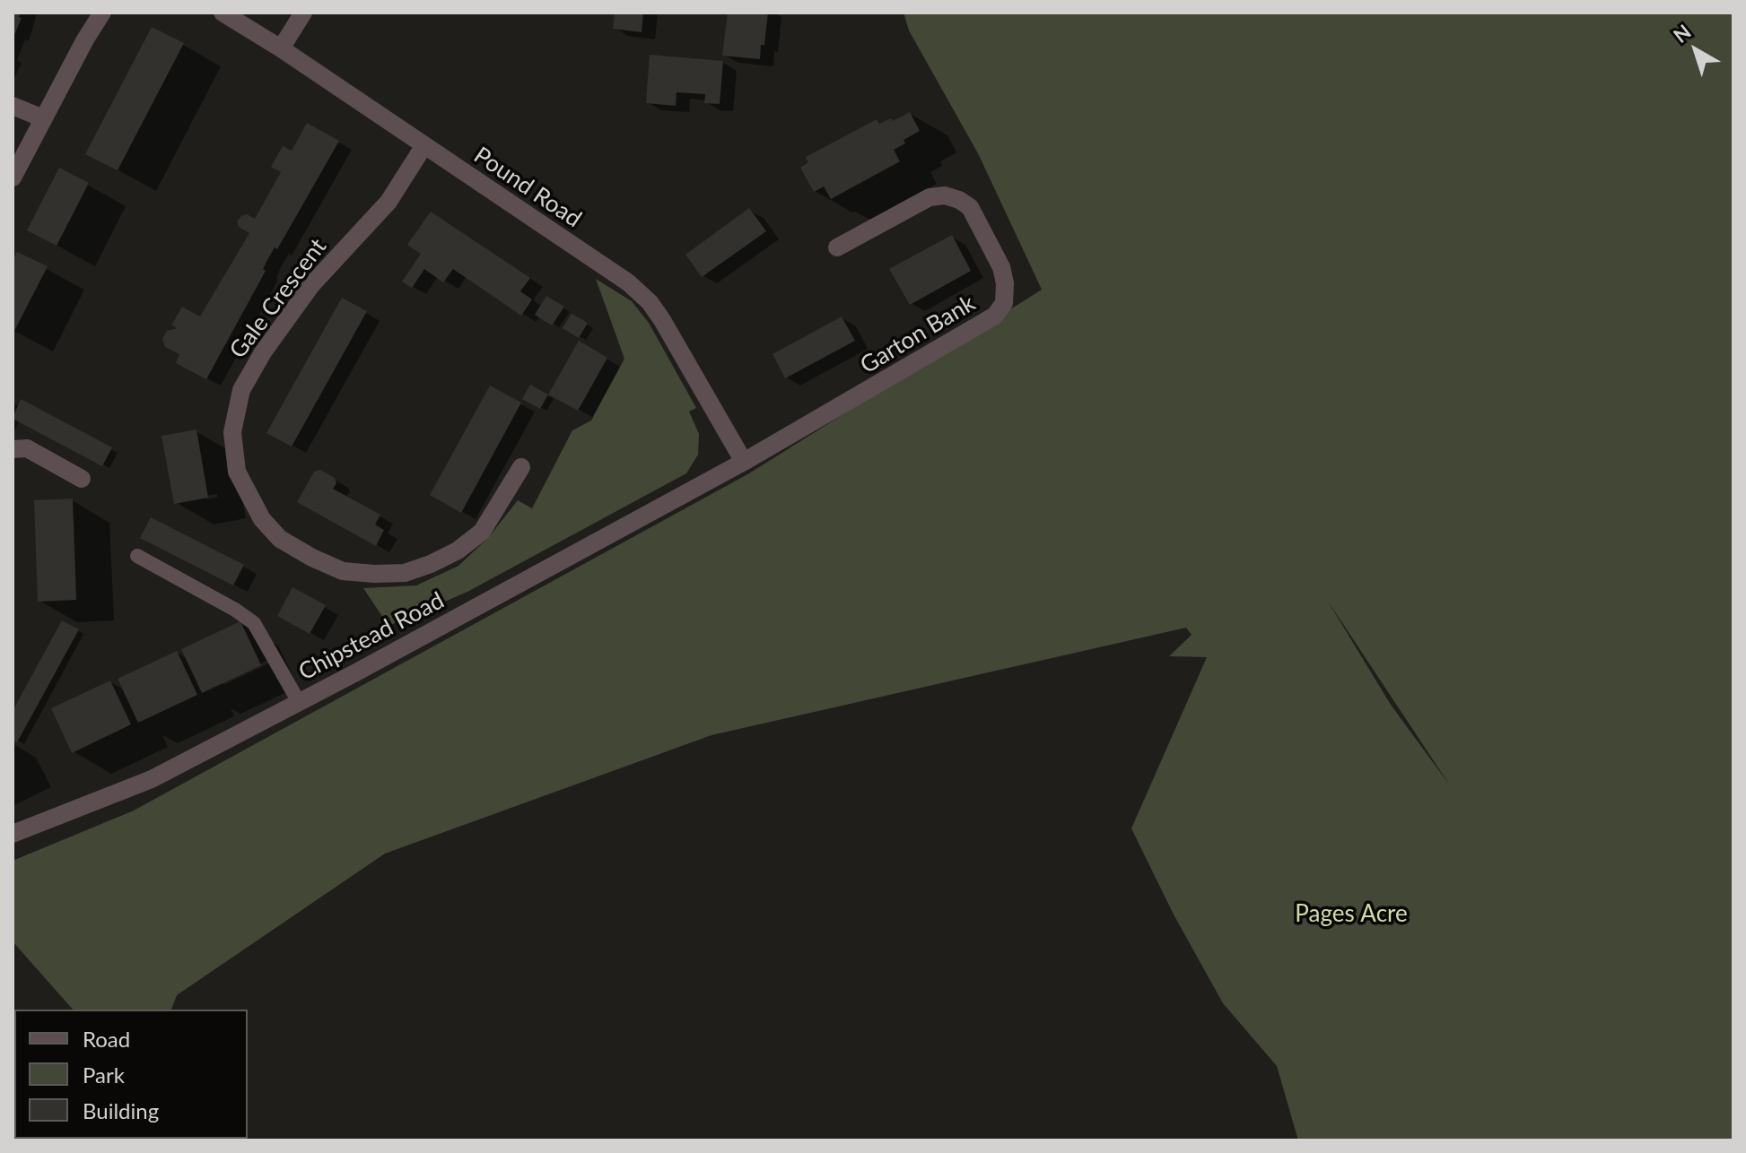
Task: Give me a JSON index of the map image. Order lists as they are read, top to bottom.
{
  "streets": {
    "street": [
      "Pound Road",
      "Gale Crescent",
      "Garton Bank",
      "Chipstead Road"
    ]
  },
  "crossings": [
    ["Pound Road", "Gale Crescent"],
    ["Pound Road", "Garton Bank"],
    ["Pound Road", "Chipstead Road"],
    ["Garton Bank", "Chipstead Road"]
  ],
  "parks": ["Pages Acre"],
  "legend": ["Road", "Park", "Building"],
  "north": "top left"
}
